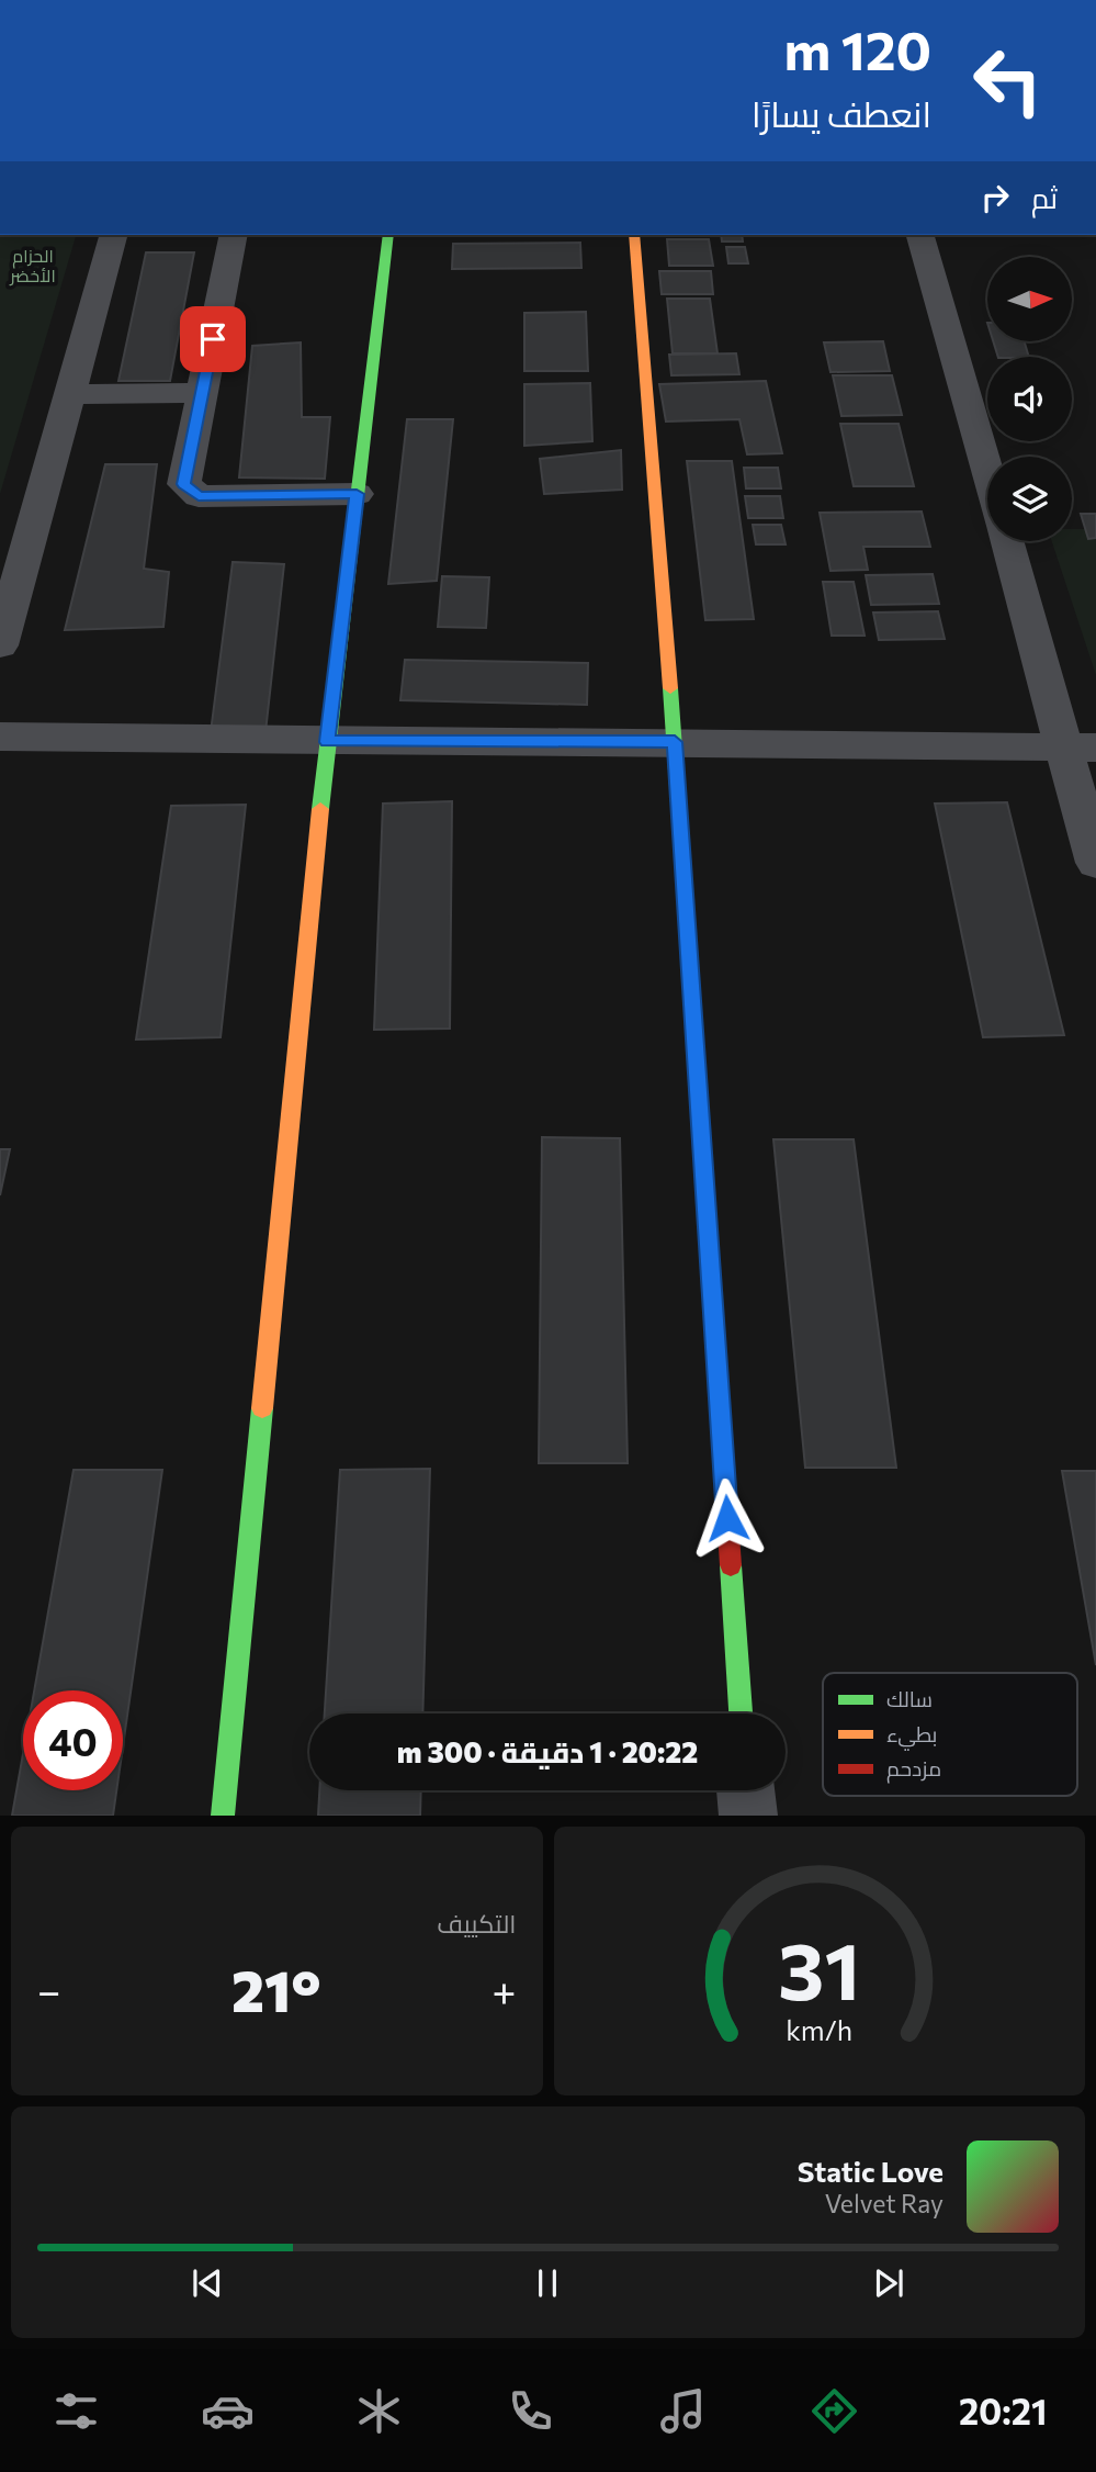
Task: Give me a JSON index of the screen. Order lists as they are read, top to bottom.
{
  "parks": ["الحزام الأخضر"],
  "legend": ["سالك", "بطيء", "مزدحم"],
  "north": "right",
  "page": {
    "turn": ["120 m", "انعطف يسارًا"],
    "then": "ثم",
    "limit": "40",
    "trip": "20:22 · 1 دقيقة · 300 m",
    "tile": "التكييف",
    "heat": ["−", "21°", "+"],
    "song": ["Static Love", "Velvet Ray"],
    "tabs": "20:21",
    "gauge": ["31", "km/h"]
  }
}
